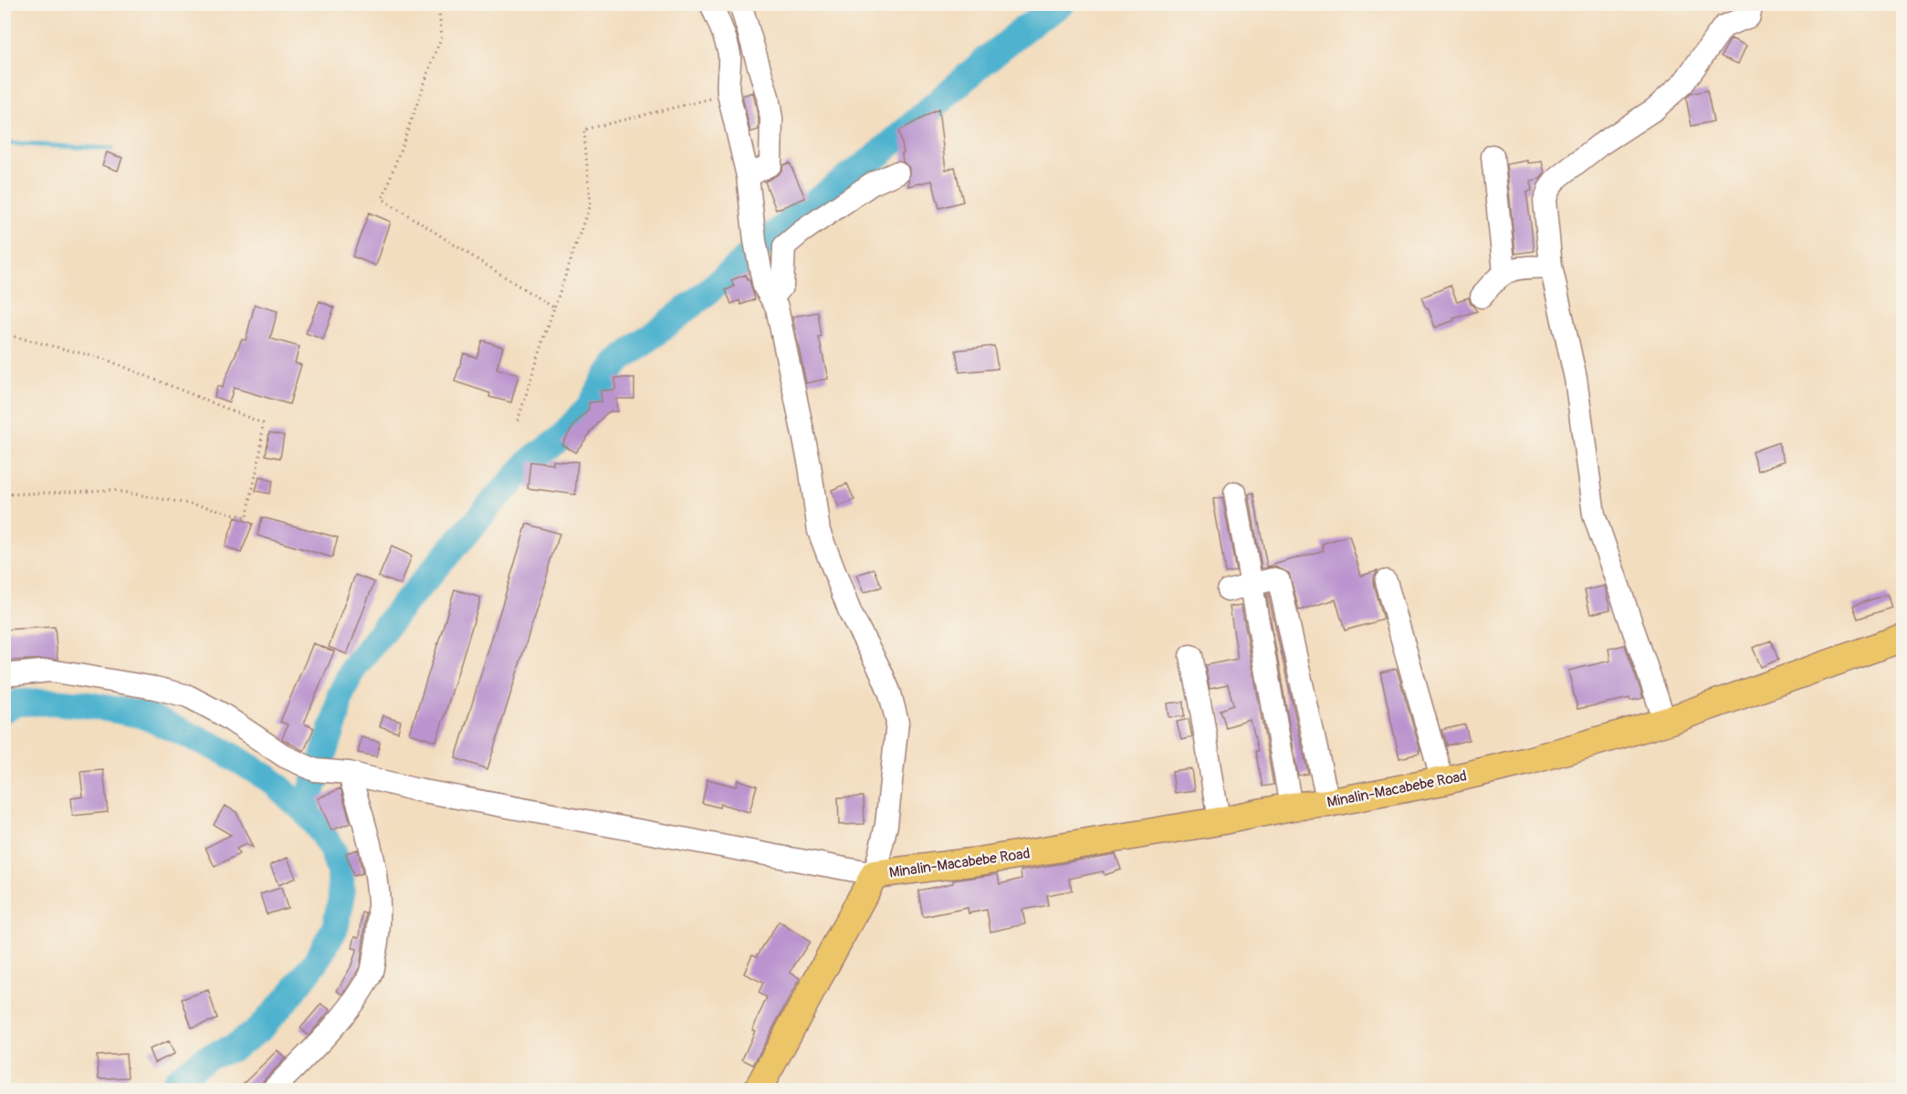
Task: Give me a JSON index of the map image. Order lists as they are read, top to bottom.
{
  "streets": {
    "main road": ["Minalin-Macabebe Road"]
  }
}
